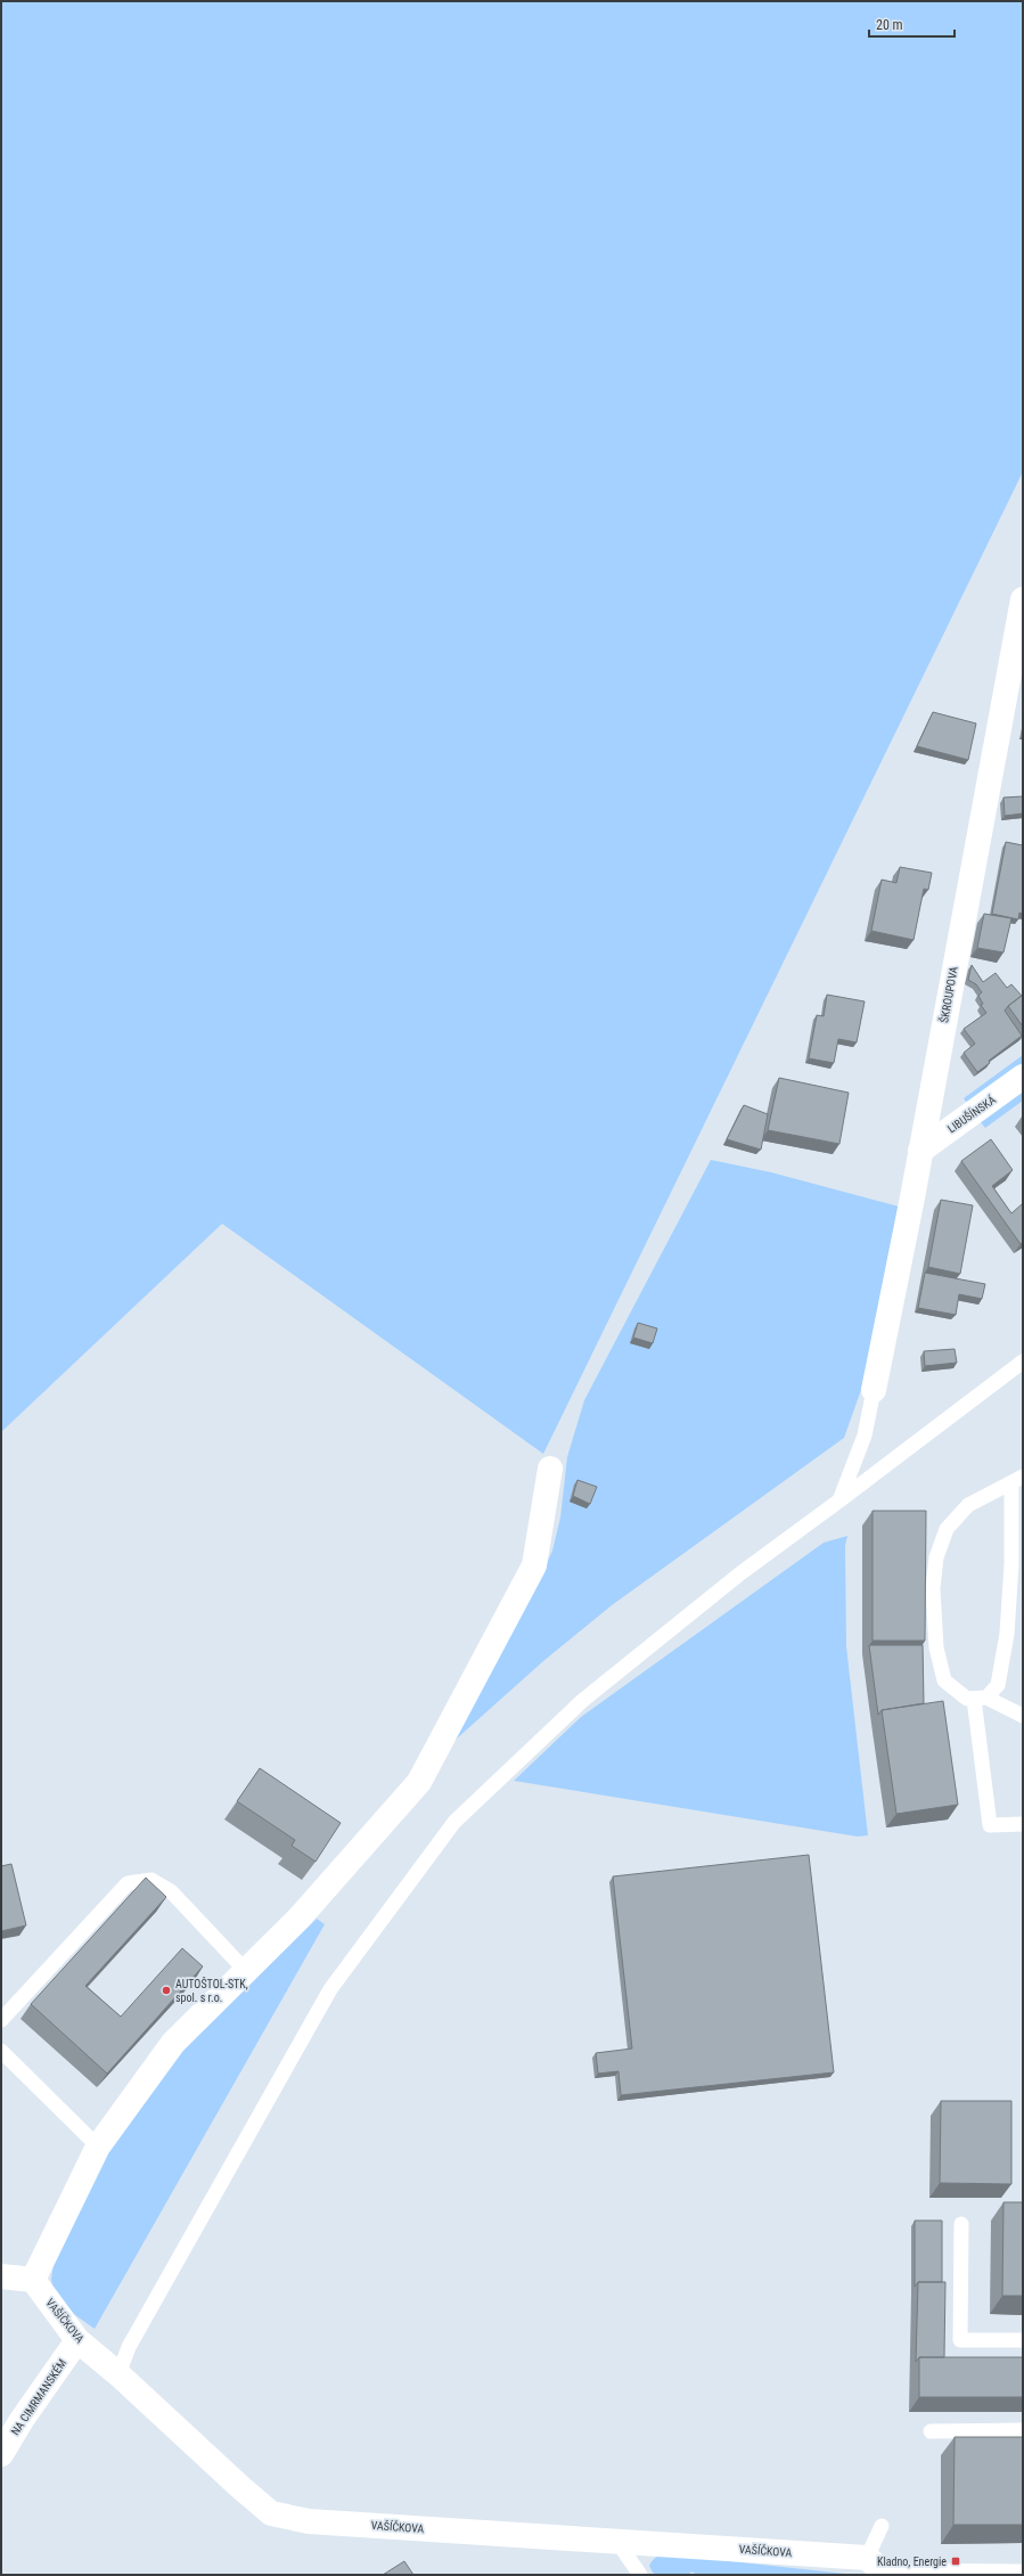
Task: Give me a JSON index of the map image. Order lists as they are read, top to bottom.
{
  "streets": {
    "street": [
      "ŠKROUPOVA",
      "LIBUŠÍNSKÁ",
      "VAŠÍČKOVA",
      "NA CIMRMANSKÉM"
    ]
  },
  "crossings": [
    ["ŠKROUPOVA", "LIBUŠÍNSKÁ"],
    ["VAŠÍČKOVA", "NA CIMRMANSKÉM"]
  ],
  "places": {
    "other": ["AUTOŠTOL-STK, spol. s r.o."],
    "transit": ["Kladno, Energie"]
  },
  "scale_bar": "20 m"
}
